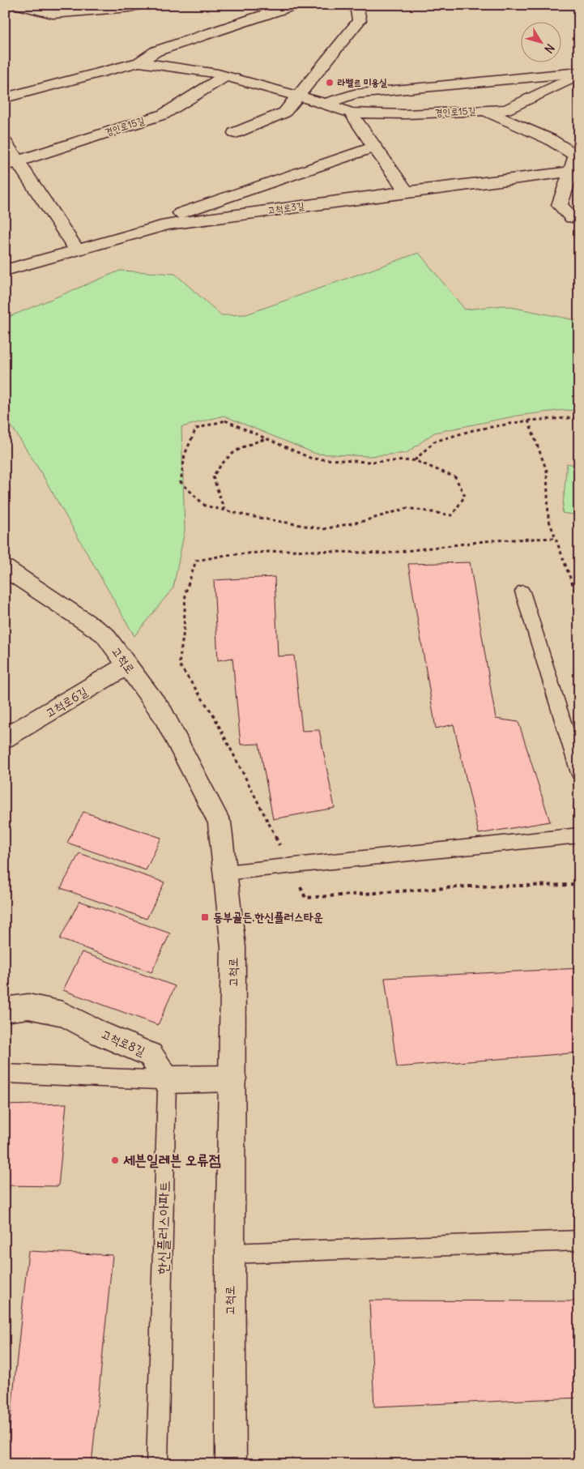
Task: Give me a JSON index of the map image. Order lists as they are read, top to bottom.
{
  "streets": {
    "street": [
      "경인로15길",
      "고척로3길",
      "고척로",
      "고척로6길",
      "고척로8길"
    ],
    "lane": ["한신플러스아파트"]
  },
  "crossings": [
    ["고척로", "고척로6길"],
    ["고척로8길", "한신플러스아파트"]
  ],
  "places": {
    "other": ["라벨르 미용실", "세븐일레븐 오류점"],
    "transit": ["동부골든.한신플러스타운"]
  },
  "north": "bottom right"
}
